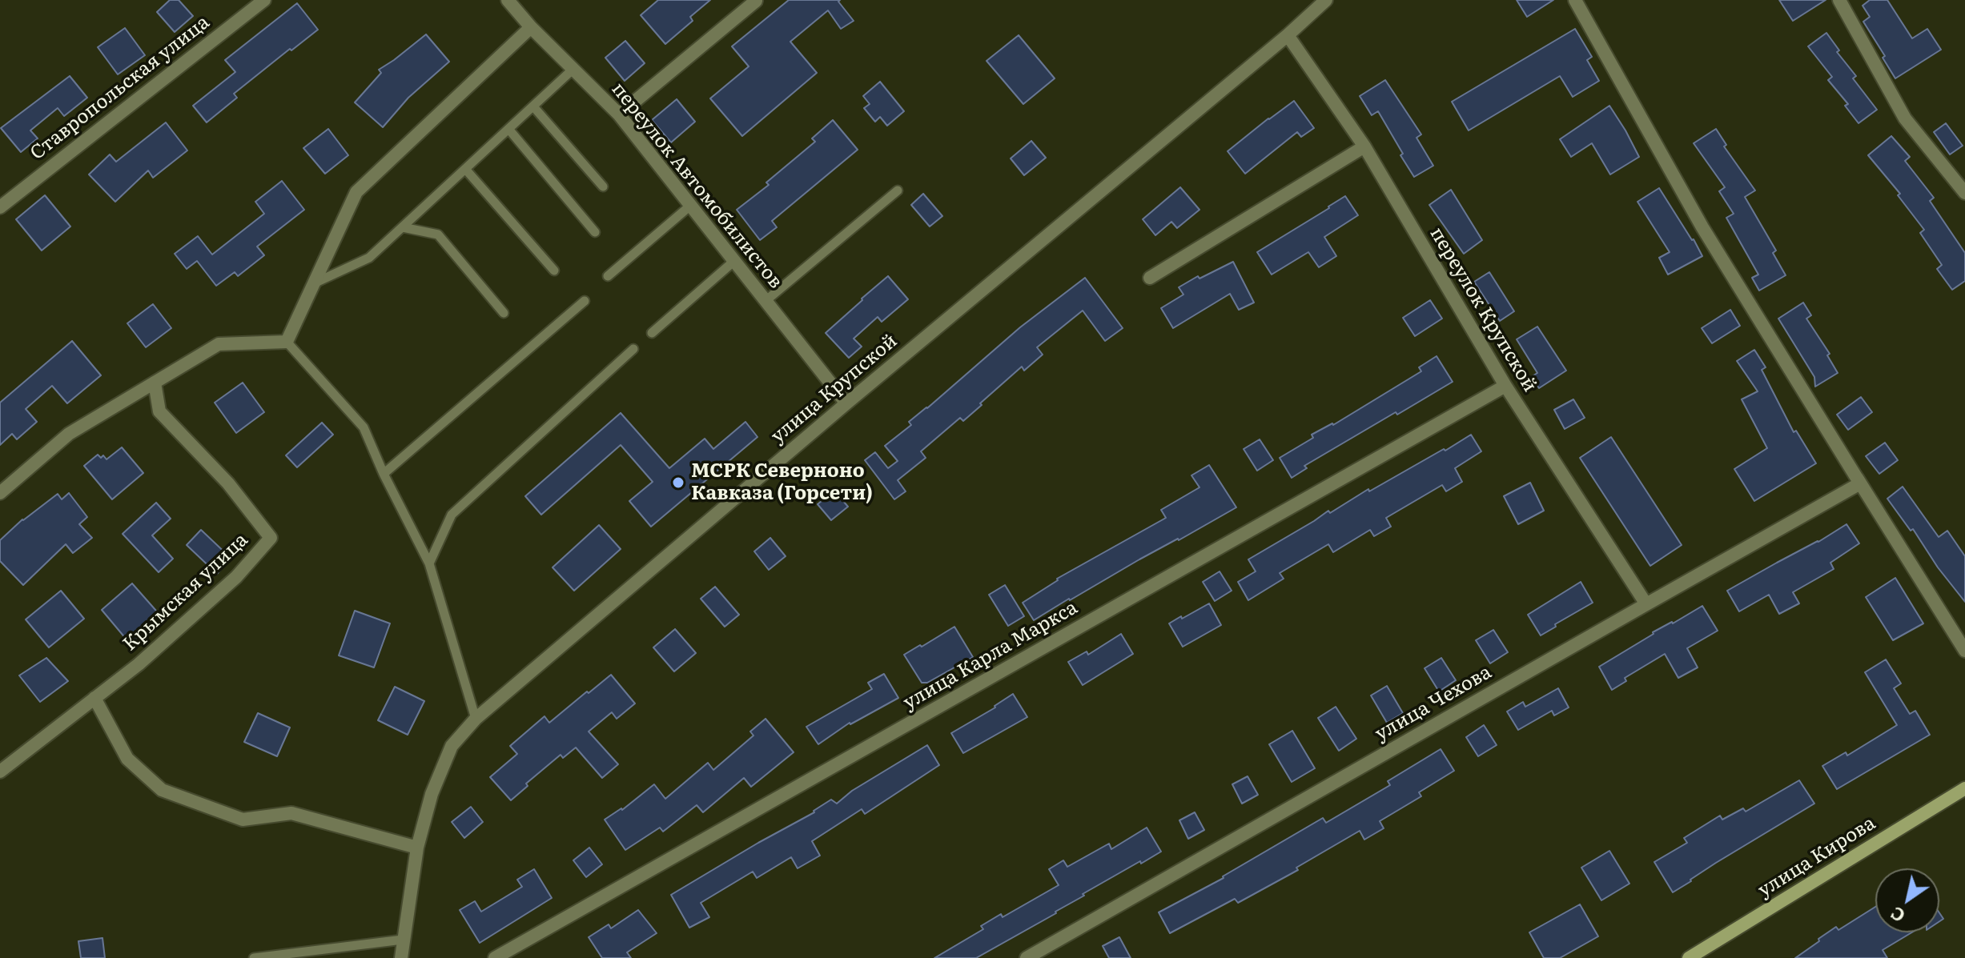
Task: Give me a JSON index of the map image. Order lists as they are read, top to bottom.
{
  "streets": {
    "main road": ["улица Кирова"],
    "street": [
      "Ставропольская улица",
      "переулок Автомобилистов",
      "переулок Крупской",
      "улица Крупской",
      "Крымская улица",
      "улица Карла Маркса",
      "улица Чехова"
    ]
  },
  "crossings": [
    ["переулок Автомобилистов", "улица Крупской"],
    ["переулок Крупской", "улица Крупской"],
    ["переулок Крупской", "улица Карла Маркса"],
    ["переулок Крупской", "улица Чехова"]
  ],
  "places": ["МСРК Северноно Кавказа (Горсети)"],
  "north": "bottom left"
}
